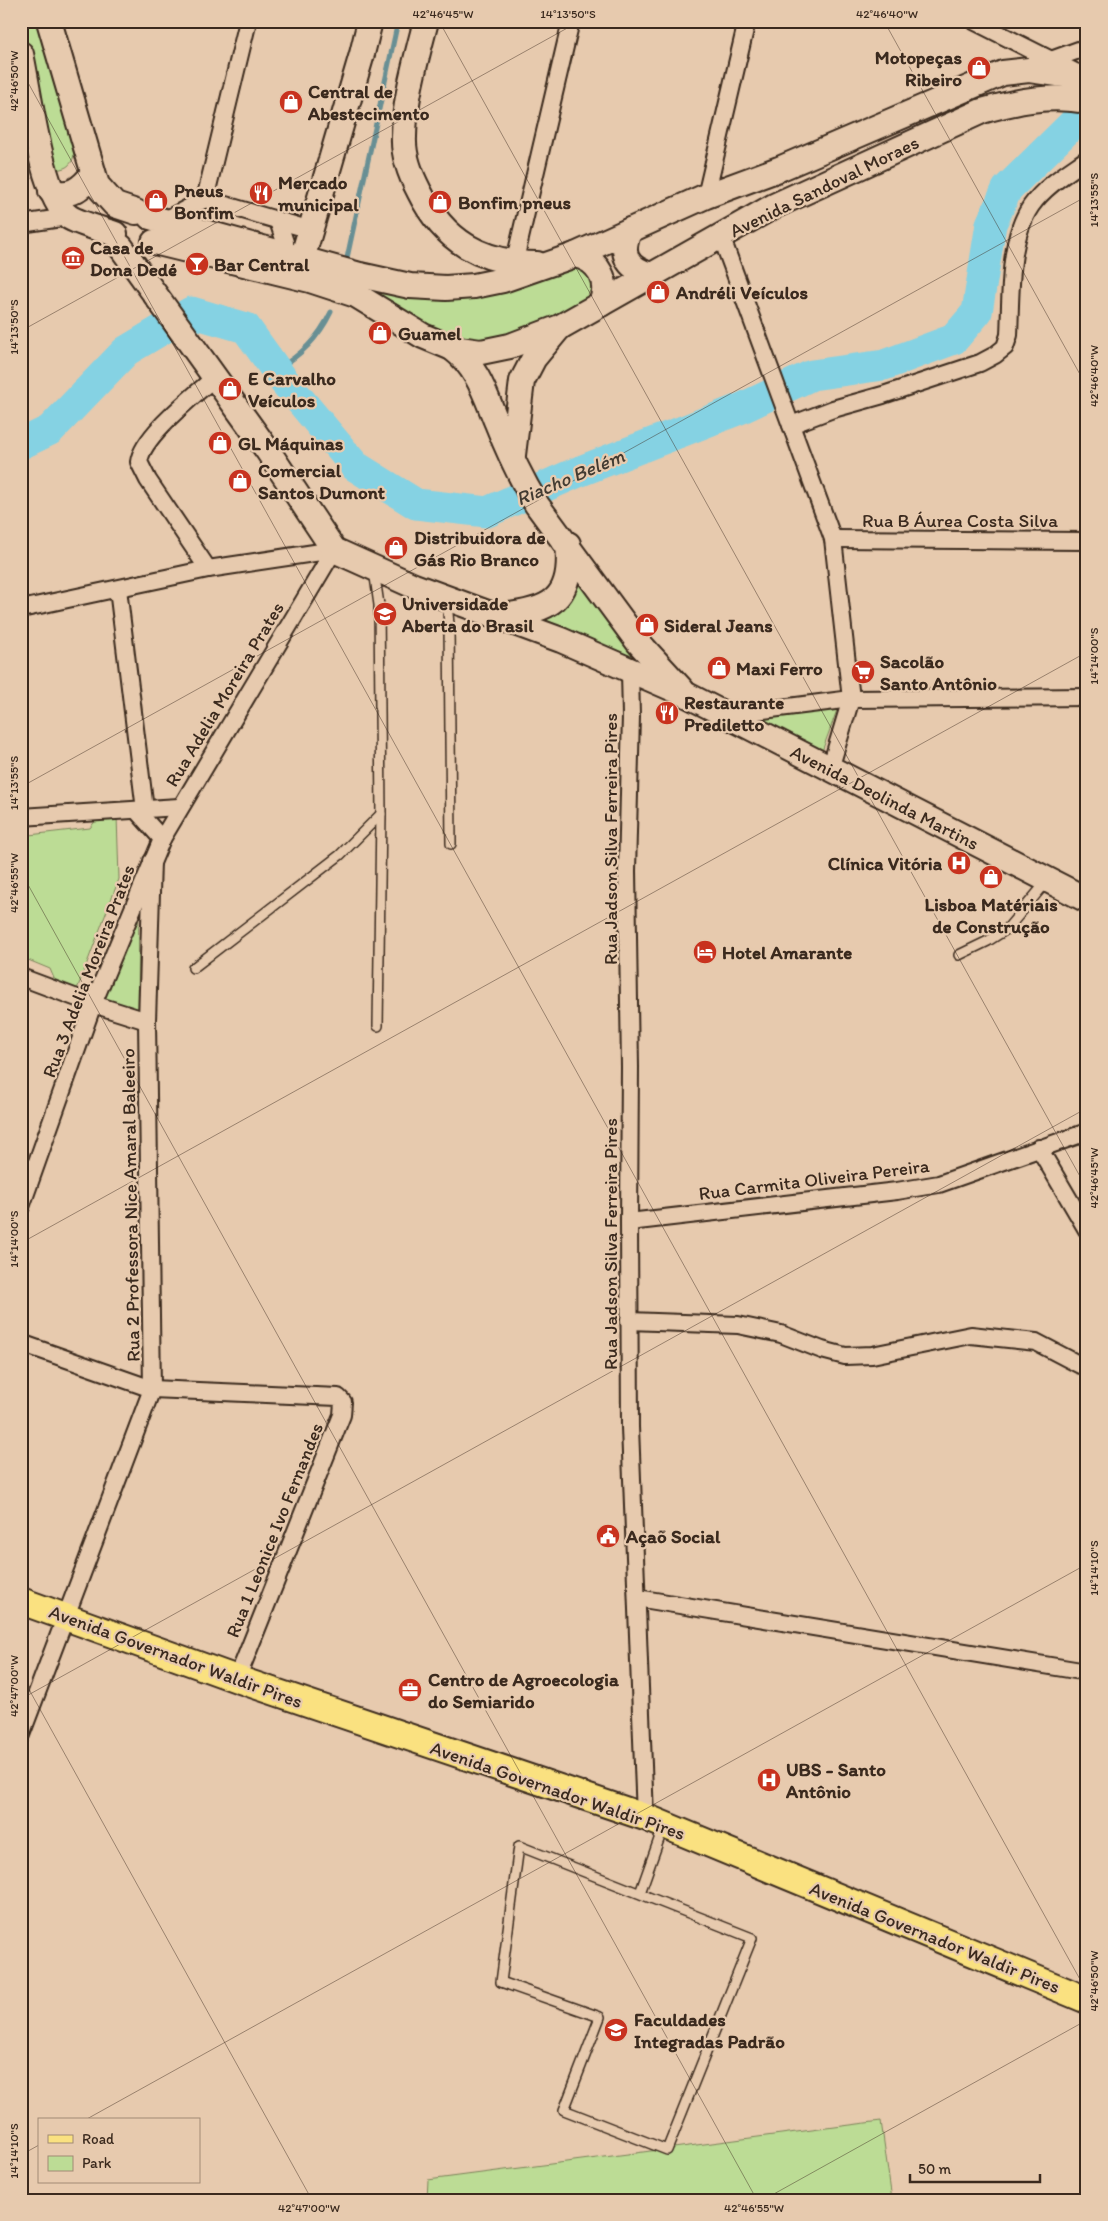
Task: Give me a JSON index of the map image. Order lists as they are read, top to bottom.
{
  "streets": {
    "main road": ["Avenida Sandoval Moraes", "Avenida Deolinda Martins", "Avenida Governador Waldir Pires"],
    "street": [
      "Rua B Áurea Costa Silva",
      "Rua Adelia Moreira Prates",
      "Rua Jadson Silva Ferreira Pires",
      "Rua 3 Adelia Moreira Prates",
      "Rua Carmita Oliveira Pereira",
      "Rua 2 Professora Nice Amaral Baleeiro",
      "Rua 1 Leonice Ivo Fernandes"
    ]
  },
  "crossings": [
    ["Avenida Sandoval Moraes", "Avenida Deolinda Martins"],
    ["Rua Adelia Moreira Prates", "Avenida Deolinda Martins"],
    ["Rua Adelia Moreira Prates", "Rua 3 Adelia Moreira Prates"],
    ["Rua Adelia Moreira Prates", "Rua 2 Professora Nice Amaral Baleeiro"],
    ["Avenida Deolinda Martins", "Rua Jadson Silva Ferreira Pires"],
    ["Rua Jadson Silva Ferreira Pires", "Rua Carmita Oliveira Pereira"],
    ["Rua Jadson Silva Ferreira Pires", "Avenida Governador Waldir Pires"],
    ["Rua 3 Adelia Moreira Prates", "Rua 2 Professora Nice Amaral Baleeiro"],
    ["Rua 2 Professora Nice Amaral Baleeiro", "Rua 1 Leonice Ivo Fernandes"],
    ["Rua 1 Leonice Ivo Fernandes", "Avenida Governador Waldir Pires"]
  ],
  "water": ["Riacho Belém"],
  "places": {
    "shop": [
      "Motopeças Ribeiro",
      "Central de Abestecimento",
      "Pneus Bonfim",
      "Bonfim pneus",
      "Andréli Veículos",
      "Guamel",
      "E Carvalho Veículos",
      "GL Máquinas",
      "Comercial Santos Dumont",
      "Distribuidora de Gás Rio Branco",
      "Sideral Jeans",
      "Maxi Ferro",
      "Lisboa Matériais de Construção"
    ],
    "restaurant": ["Mercado municipal", "Restaurante Prediletto"],
    "museum": ["Casa de Dona Dedé"],
    "bar": ["Bar Central"],
    "school or university": ["Universidade Aberta do Brasil", "Faculdades Integradas Padrão"],
    "supermarket": ["Sacolão Santo Antônio"],
    "hospital": ["Clínica Vitória", "UBS - Santo Antônio"],
    "hotel": ["Hotel Amarante"],
    "public building": ["Açaõ Social"],
    "office": ["Centro de Agroecologia do Semiarido"]
  },
  "legend": ["Road", "Park"],
  "scale_bar": "50 m",
  "coordinates": [
    "42°46'45\"W",
    "14°13'50\"S",
    "42°46'40\"W",
    "42°46'50\"W",
    "14°13'55\"S",
    "14°14'00\"S",
    "42°46'55\"W",
    "14°14'10\"S",
    "42°47'00\"W"
  ]
}
